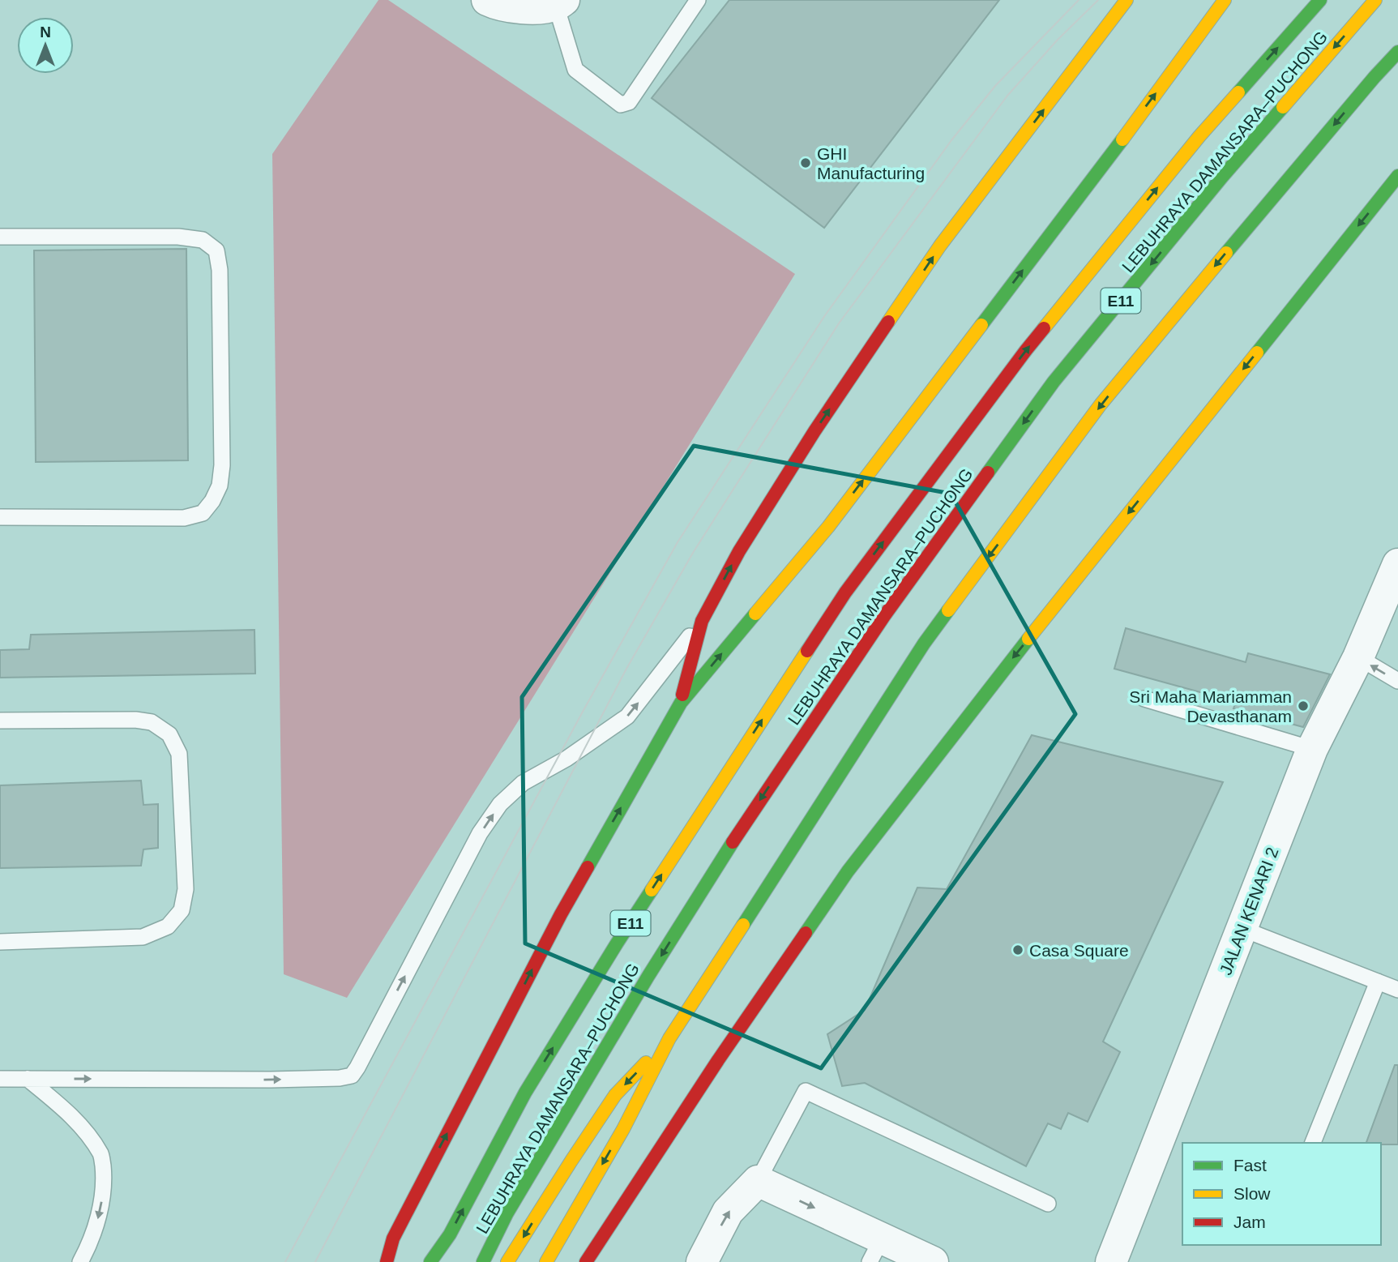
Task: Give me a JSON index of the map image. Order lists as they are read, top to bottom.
{
  "streets": {
    "highway": ["LEBUHRAYA DAMANSARA–PUCHONG", "E11"],
    "street": ["JALAN KENARI 2"]
  },
  "places": ["GHI Manufacturing", "Sri Maha Mariamman Devasthanam", "Casa Square"],
  "legend": ["Fast", "Slow", "Jam"],
  "north": "top"
}
